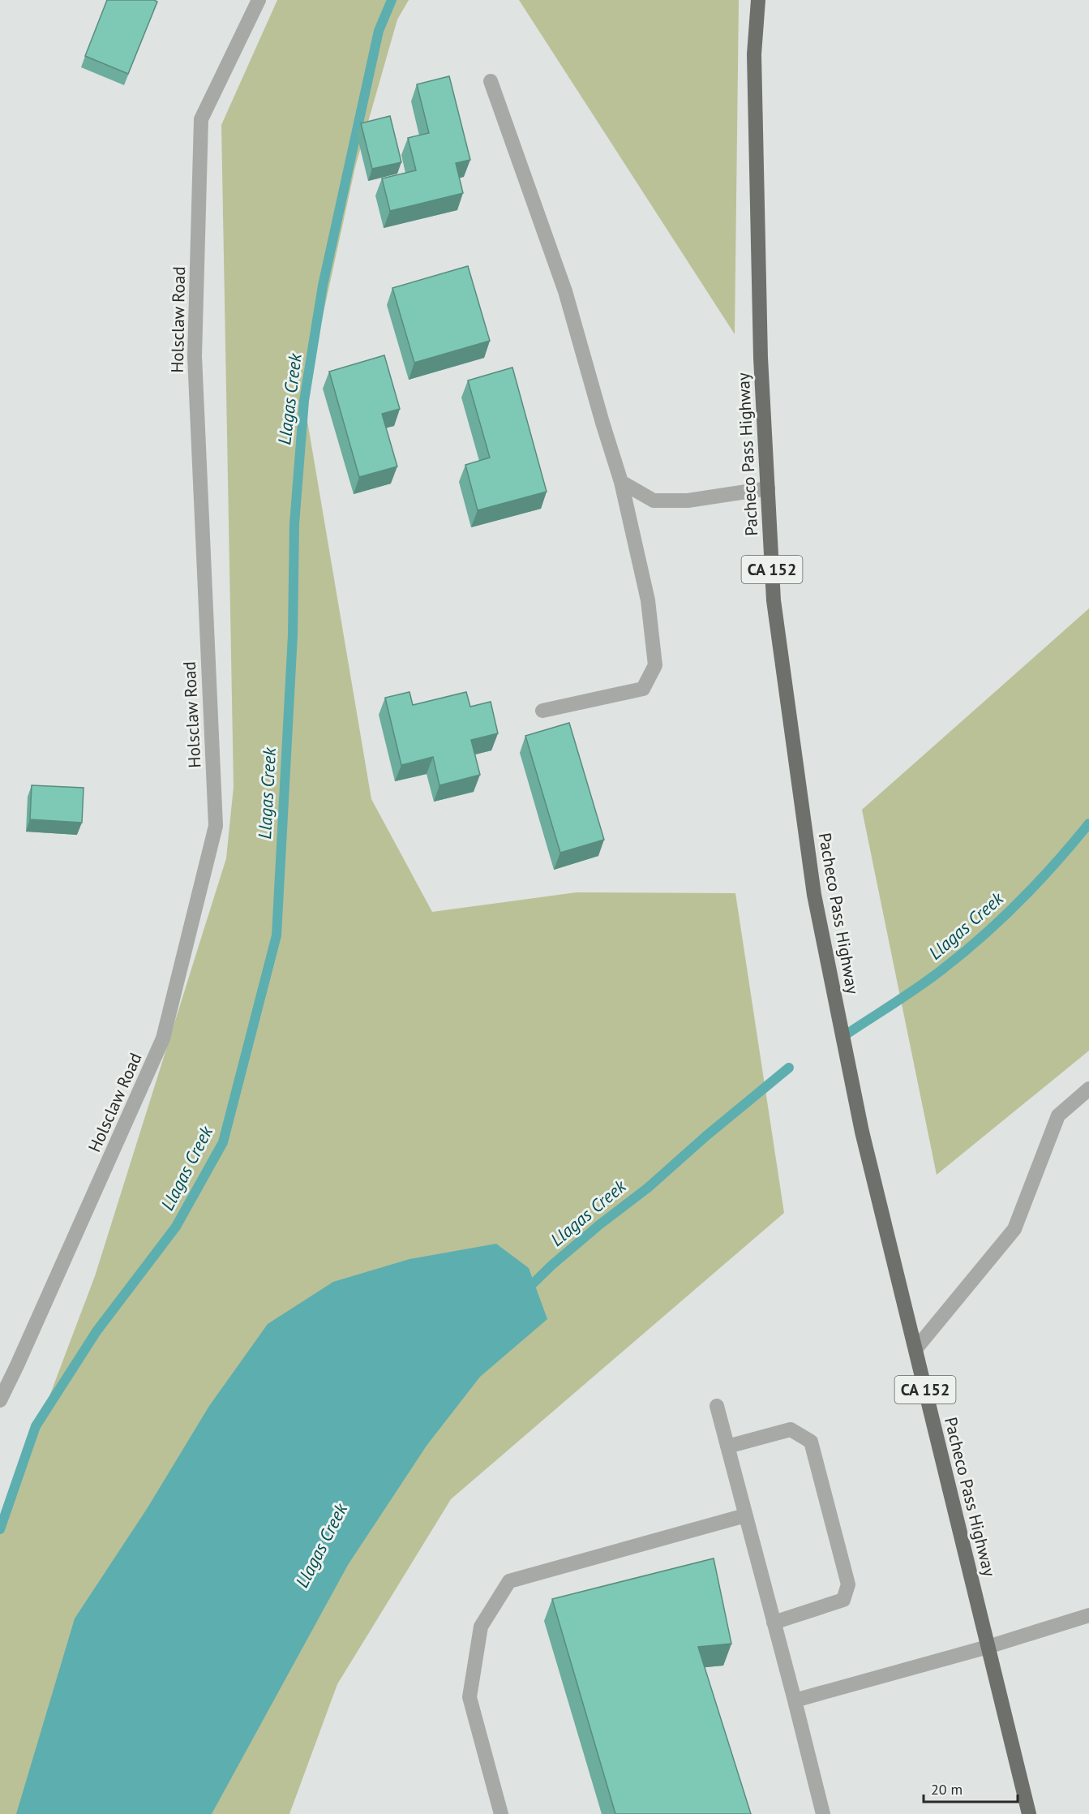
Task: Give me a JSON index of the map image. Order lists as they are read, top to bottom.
{
  "streets": {
    "highway": ["Pacheco Pass Highway", "CA 152"],
    "street": ["Holsclaw Road"]
  },
  "water": ["Llagas Creek"],
  "scale_bar": "20 m"
}
